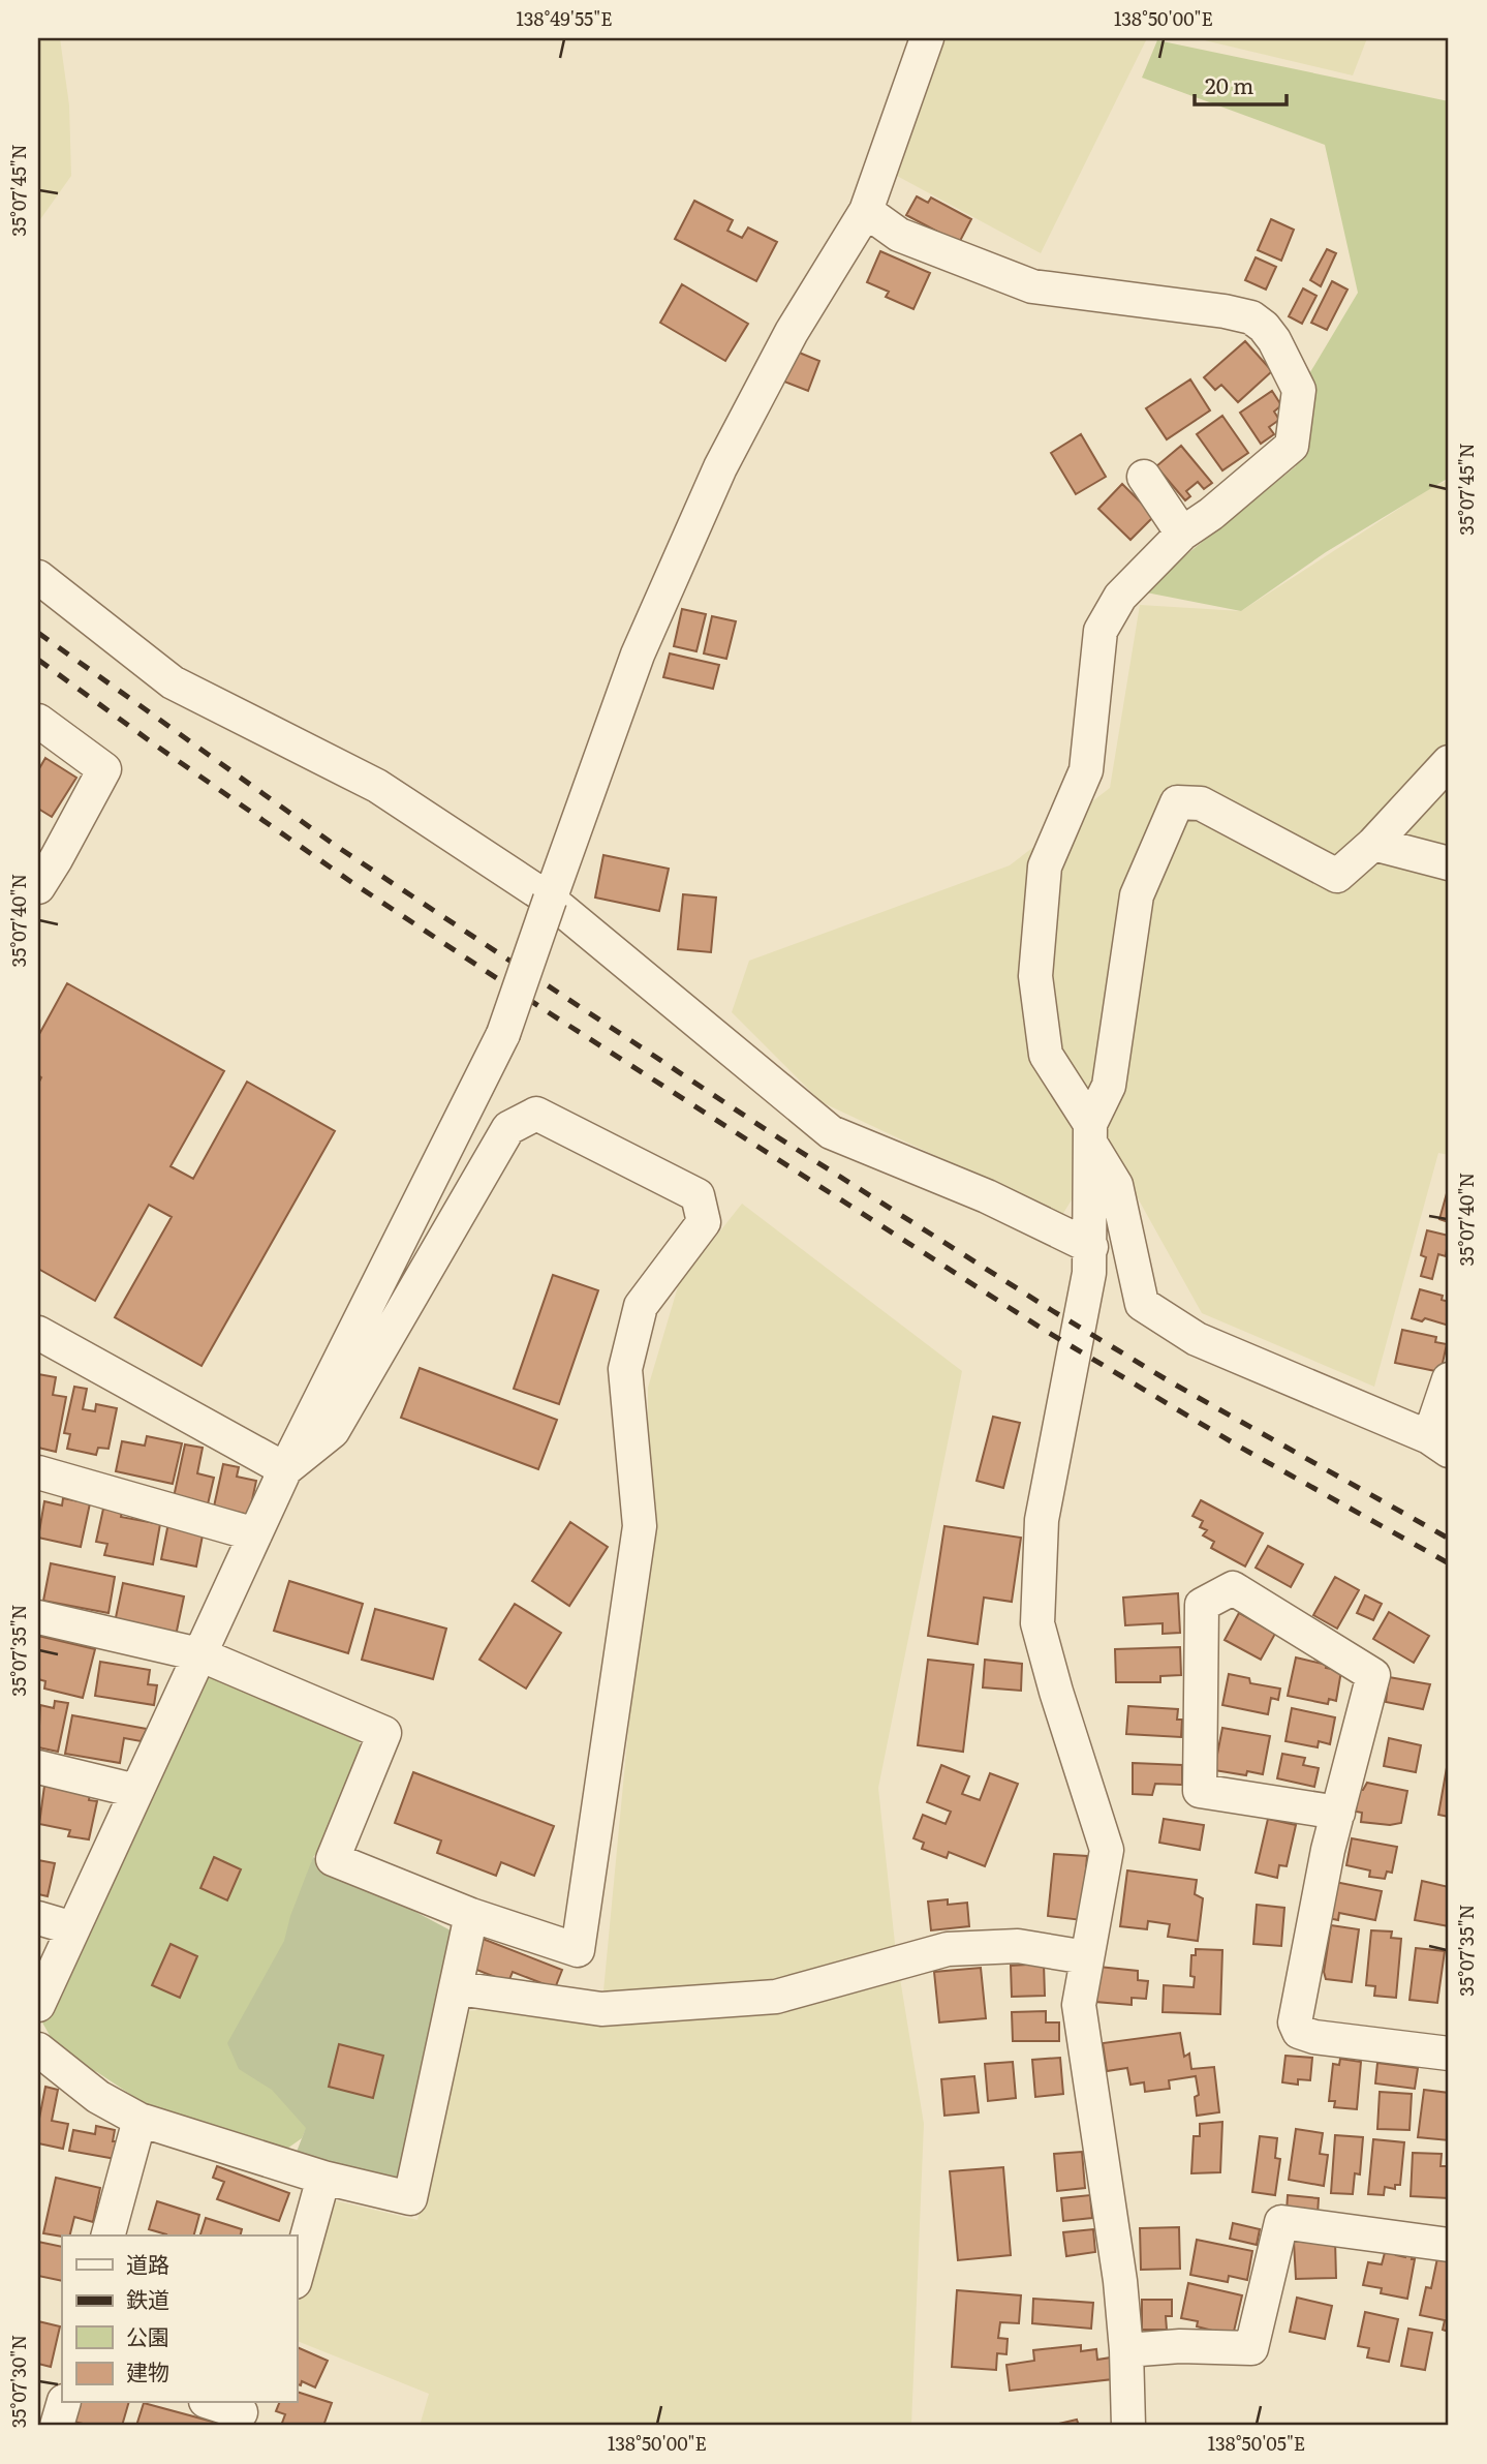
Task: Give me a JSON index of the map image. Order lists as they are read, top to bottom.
{
  "legend": [
    "道路",
    "鉄道",
    "公園",
    "建物"
  ],
  "scale_bar": "20 m",
  "coordinates": [
    "138°49'55\"E",
    "138°50'00\"E",
    "35°07'45\"N",
    "35°07'40\"N",
    "35°07'35\"N",
    "35°07'30\"N",
    "138°50'05\"E"
  ]
}
